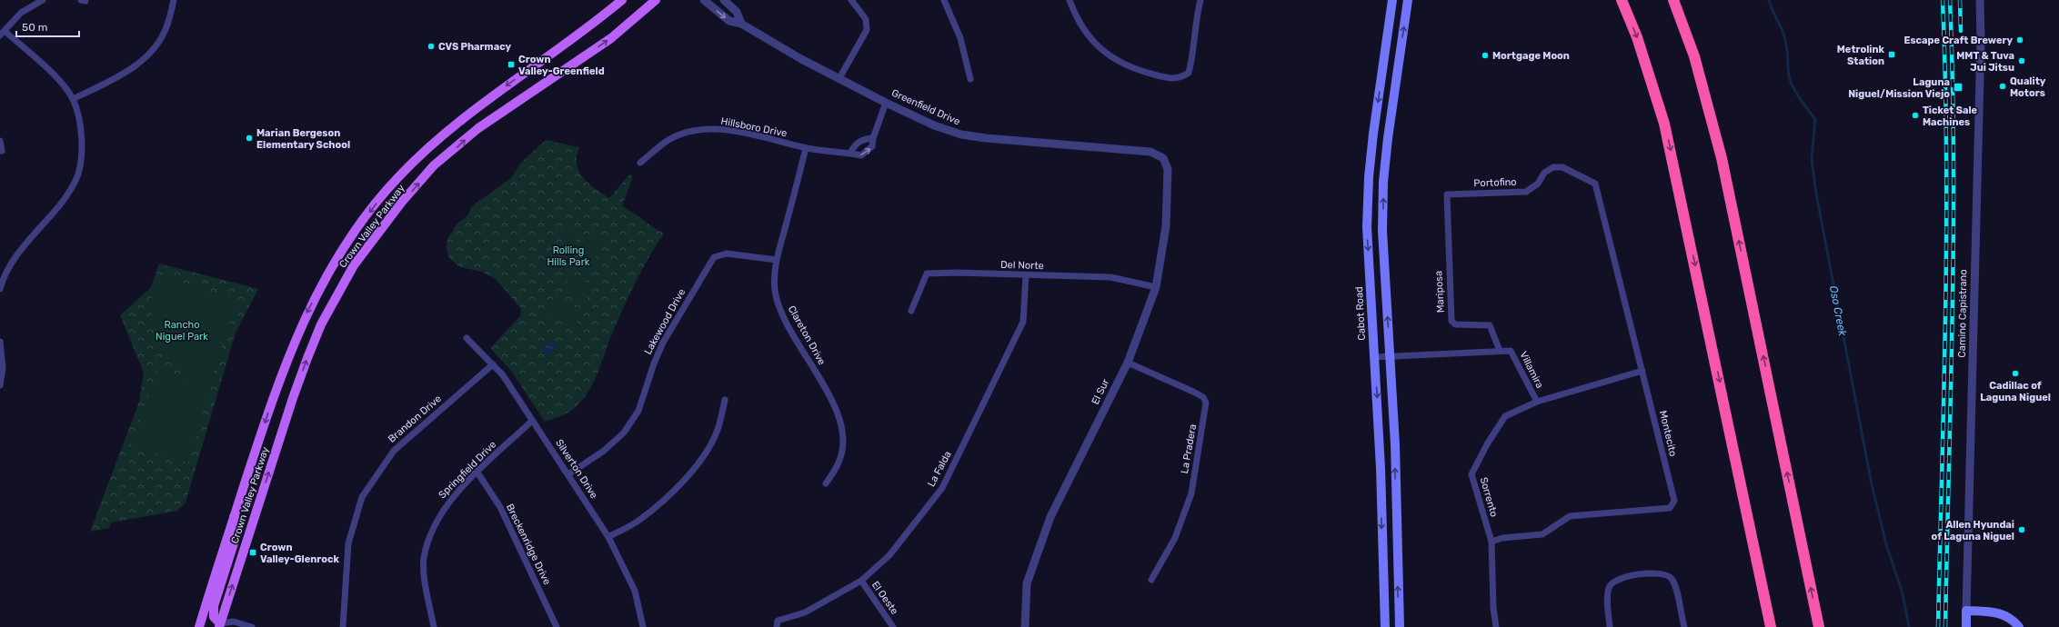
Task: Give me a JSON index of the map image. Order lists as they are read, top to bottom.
{
  "streets": {
    "main road": ["Crown Valley Parkway", "Cabot Road", "Camino Capistrano"],
    "street": [
      "Greenfield Drive",
      "Hillsboro Drive",
      "Portofino",
      "Del Norte",
      "Mariposa",
      "Lakewood Drive",
      "Clareton Drive",
      "Villamira",
      "El Sur",
      "Brandon Drive",
      "Montecito",
      "La Pradera",
      "Silverton Drive",
      "La Falda",
      "Springfield Drive",
      "Sorrento",
      "Breckenridge Drive",
      "El Oeste"
    ]
  },
  "crossings": [
    ["Greenfield Drive", "Hillsboro Drive"],
    ["Greenfield Drive", "El Sur"],
    ["Hillsboro Drive", "Clareton Drive"],
    ["Portofino", "Mariposa"],
    ["Portofino", "Montecito"],
    ["Del Norte", "El Sur"],
    ["Del Norte", "La Falda"],
    ["Mariposa", "Villamira"],
    ["Cabot Road", "Villamira"],
    ["Lakewood Drive", "Clareton Drive"],
    ["Lakewood Drive", "Silverton Drive"],
    ["Villamira", "Montecito"],
    ["Villamira", "Sorrento"],
    ["El Sur", "La Pradera"],
    ["Brandon Drive", "Silverton Drive"],
    ["Montecito", "Sorrento"],
    ["Silverton Drive", "Springfield Drive"],
    ["La Falda", "El Oeste"],
    ["Springfield Drive", "Breckenridge Drive"]
  ],
  "water": ["Oso Creek"],
  "parks": ["Rolling Hills Park", "Rancho Niguel Park"],
  "places": {
    "other": [
      "Escape Craft Brewery",
      "CVS Pharmacy",
      "Mortgage Moon",
      "MMT & Tuva Jui Jitsu",
      "Quality Motors",
      "Ticket Sale Machines",
      "Marian Bergeson Elementary School",
      "Cadillac of Laguna Niguel",
      "Allen Hyundai of Laguna Niguel"
    ],
    "transit": [
      "Metrolink Station",
      "Crown Valley-Greenfield",
      "Laguna Niguel/Mission Viejo",
      "Crown Valley-Glenrock"
    ]
  },
  "scale_bar": "50 m"
}
